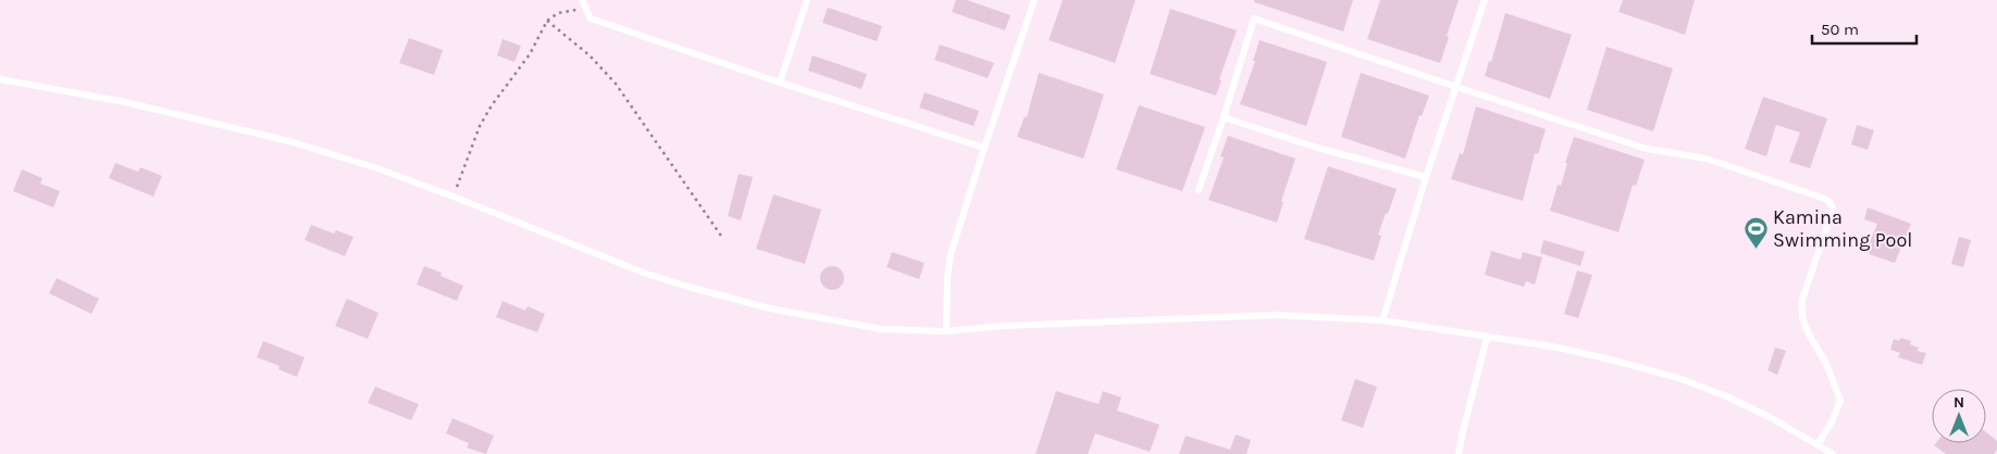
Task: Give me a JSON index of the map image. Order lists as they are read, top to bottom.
{
  "places": {
    "sports": ["Kamina Swimming Pool"]
  },
  "scale_bar": "50 m",
  "north": "top"
}
